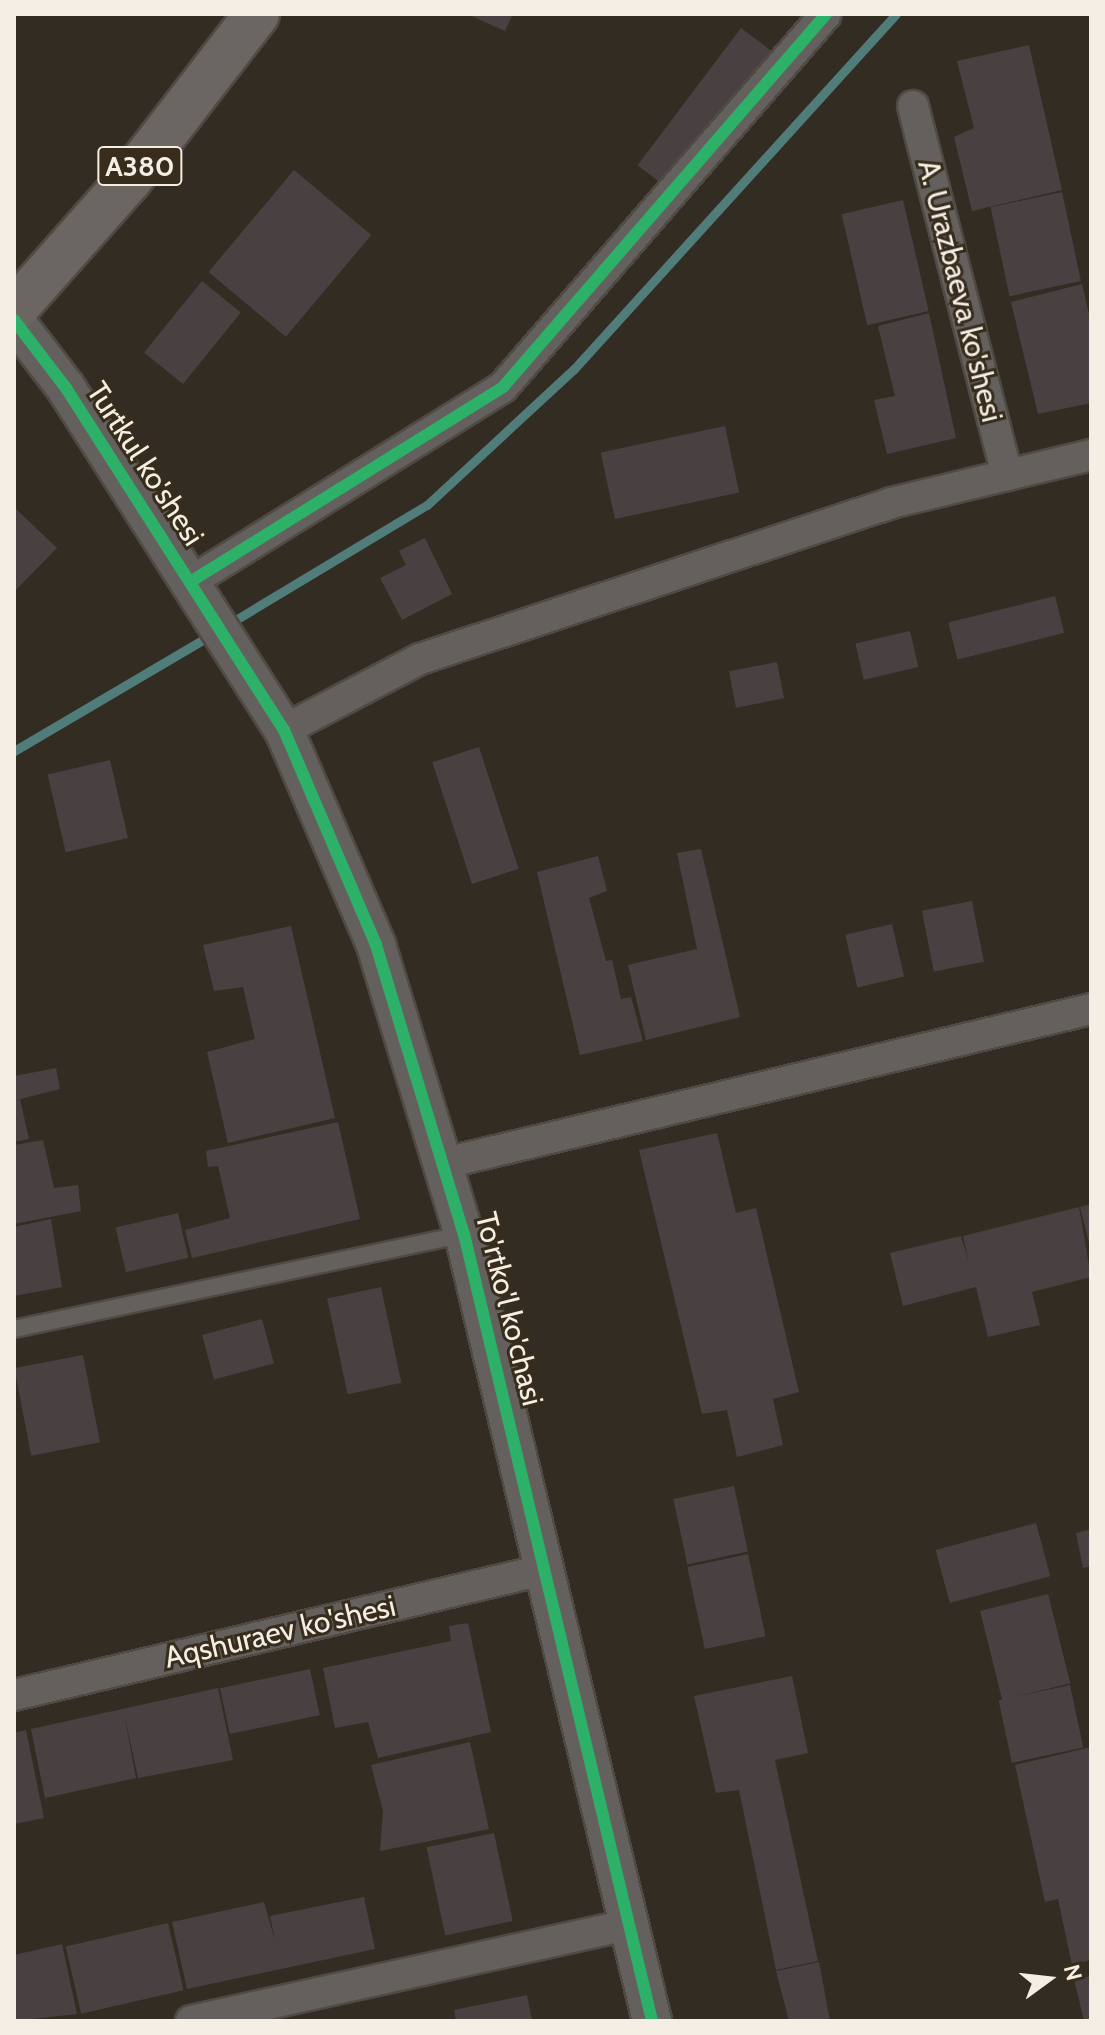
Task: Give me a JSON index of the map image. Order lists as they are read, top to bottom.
{
  "streets": {
    "highway": ["A380"],
    "street": [
      "A. Urazbaeva ko'shesi",
      "Turtkul ko'shesi",
      "To'rtko'l ko'chasi",
      "Aqshuraev ko'shesi"
    ]
  },
  "crossings": [
    ["Turtkul ko'shesi", "To'rtko'l ko'chasi"],
    ["To'rtko'l ko'chasi", "Aqshuraev ko'shesi"]
  ],
  "north": "right"
}
